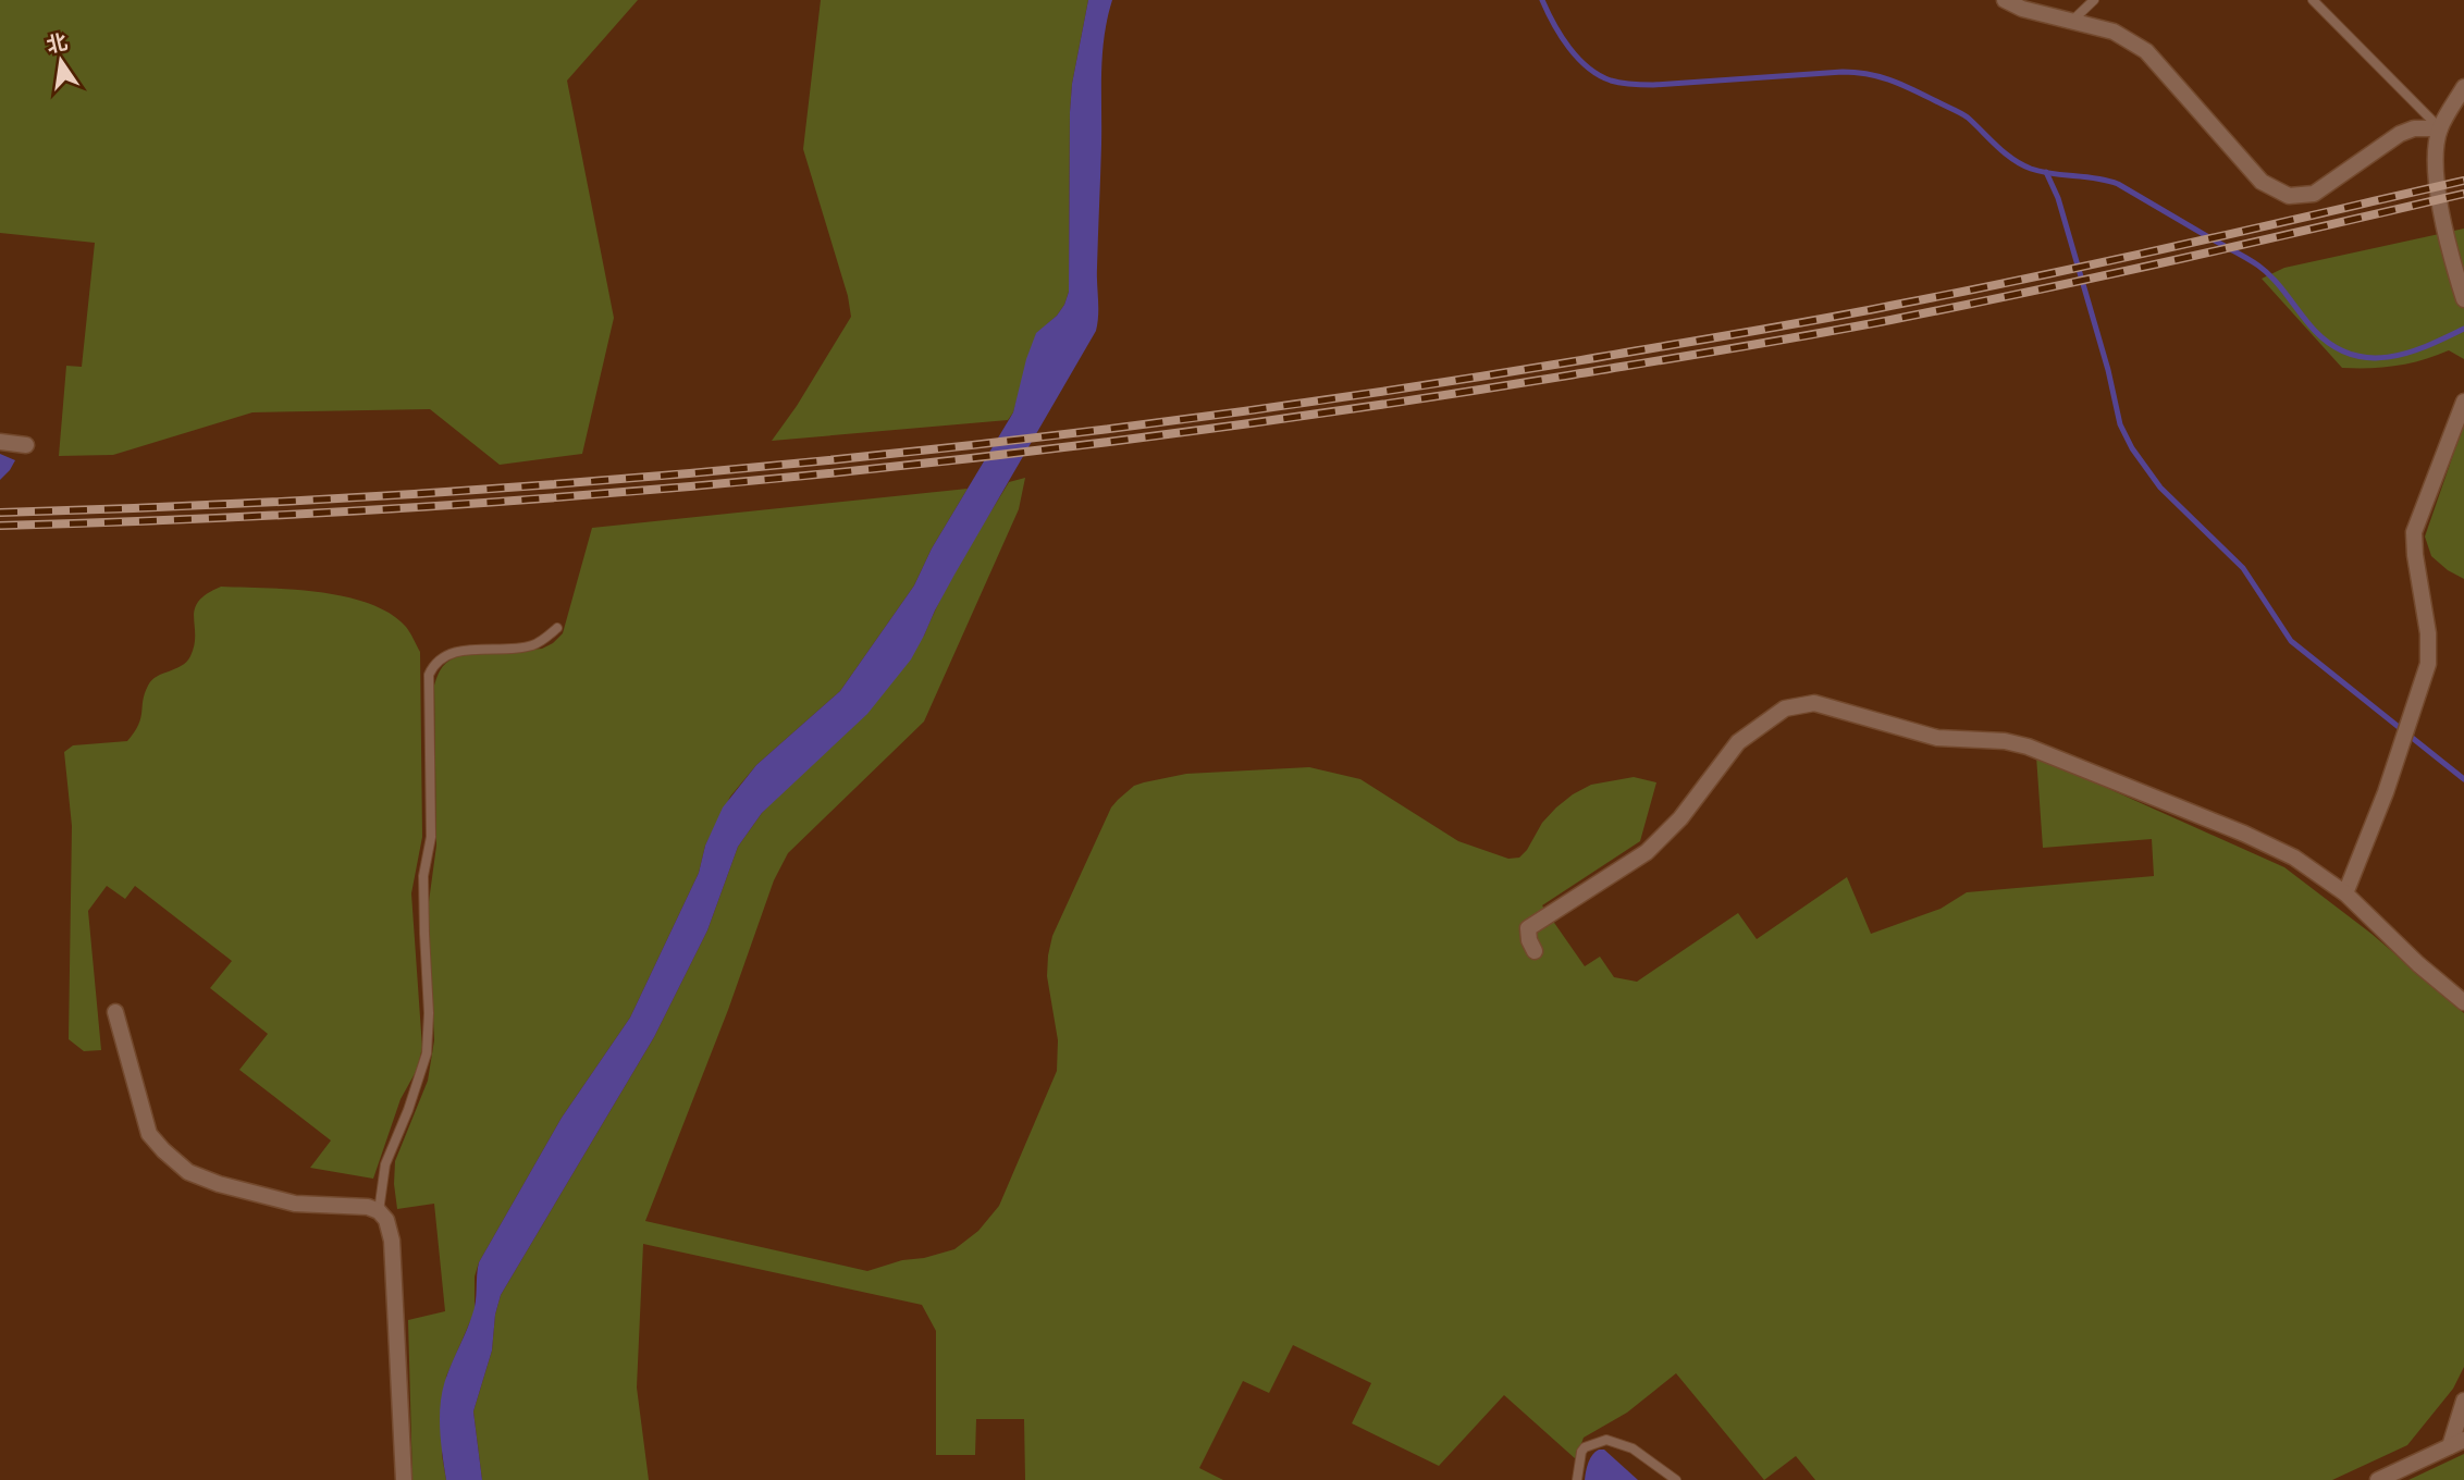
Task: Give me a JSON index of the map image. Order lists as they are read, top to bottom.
{
  "north": "top"
}
